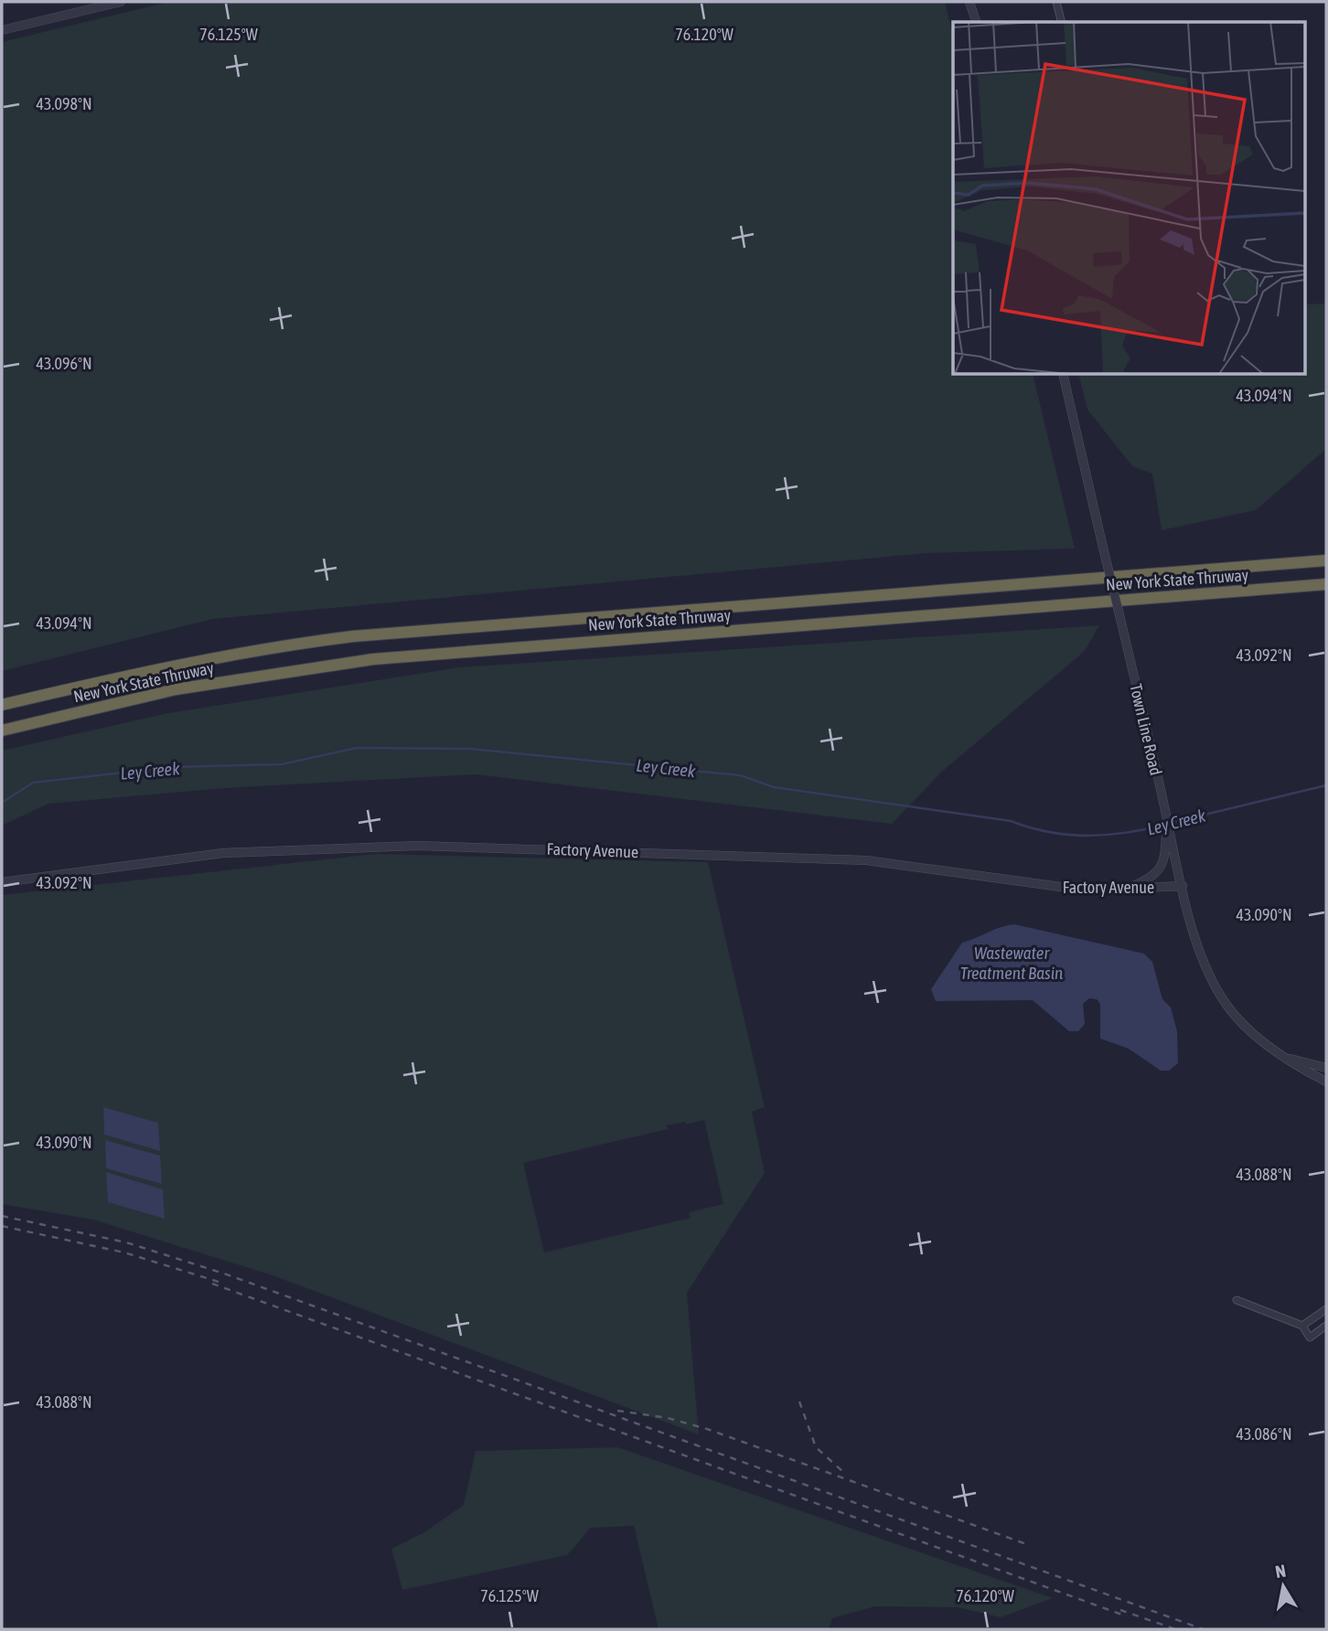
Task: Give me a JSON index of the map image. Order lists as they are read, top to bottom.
{
  "streets": {
    "highway": ["New York State Thruway"],
    "street": ["Town Line Road", "Factory Avenue"]
  },
  "water": ["Ley Creek", "Wastewater Treatment Basin"],
  "north": "top",
  "coordinates": [
    "76.125°W",
    "76.120°W",
    "43.098°N",
    "43.096°N",
    "43.094°N",
    "43.092°N",
    "43.090°N",
    "43.088°N",
    "43.086°N"
  ]
}
